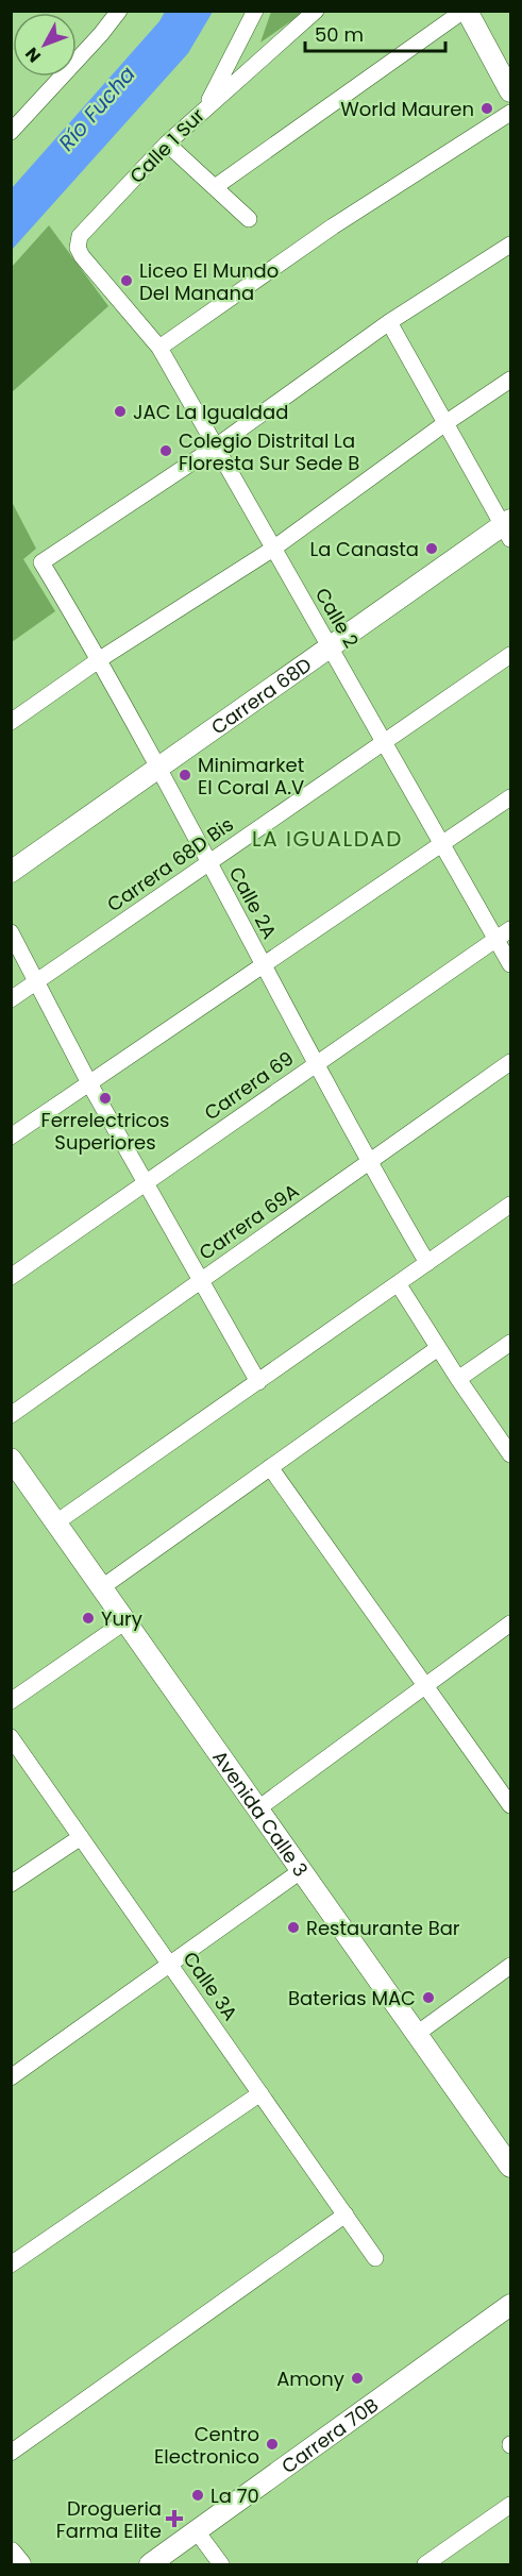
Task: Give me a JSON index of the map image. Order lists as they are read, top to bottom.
{
  "streets": {
    "street": [
      "Calle 1 Sur",
      "Calle 2",
      "Carrera 68D",
      "Carrera 68D Bis",
      "Calle 2A",
      "Carrera 69",
      "Carrera 69A",
      "Avenida Calle 3",
      "Calle 3A",
      "Carrera 70B"
    ]
  },
  "crossings": [
    ["Calle 1 Sur", "Calle 2"],
    ["Calle 2", "Carrera 68D"],
    ["Calle 2", "Carrera 68D Bis"],
    ["Calle 2", "Calle 2A"],
    ["Calle 2", "Carrera 69"],
    ["Carrera 68D", "Calle 2A"],
    ["Carrera 68D Bis", "Calle 2A"],
    ["Calle 2A", "Carrera 69"],
    ["Calle 2A", "Carrera 69A"]
  ],
  "districts": ["LA IGUALDAD"],
  "water": ["Río Fucha"],
  "places": {
    "other": [
      "World Mauren",
      "Liceo El Mundo Del Manana",
      "JAC La Igualdad",
      "Colegio Distrital La Floresta Sur Sede B",
      "La Canasta",
      "Minimarket El Coral A.V",
      "Ferrelectricos Superiores",
      "Yury",
      "Restaurante Bar",
      "Baterias MAC",
      "Amony",
      "Centro Electronico",
      "La 70"
    ],
    "health": ["Drogueria Farma Elite"]
  },
  "scale_bar": "50 m",
  "north": "bottom left"
}
